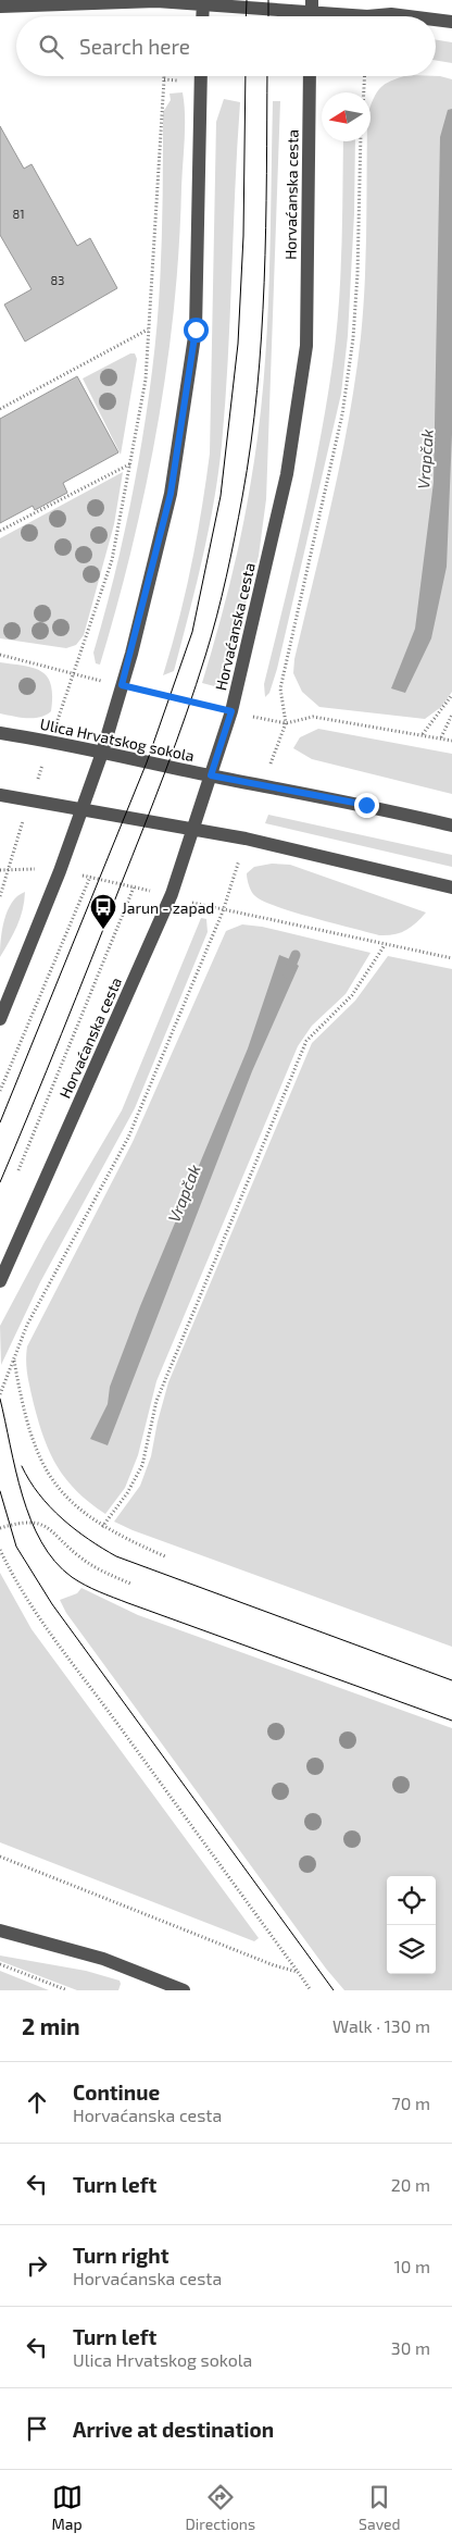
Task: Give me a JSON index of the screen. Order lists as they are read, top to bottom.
{
  "streets": {
    "street": ["Horvaćanska cesta", "Ulica Hrvatskog sokola"]
  },
  "crossings": [
    ["Horvaćanska cesta", "Ulica Hrvatskog sokola"]
  ],
  "water": ["Vrapčak"],
  "places": {
    "bus stop": ["Jarun - zapad"]
  },
  "house_numbers": ["81", "83"],
  "north": "left",
  "page": {
    "search": "Search here",
    "heading": ["2 min", "Walk · 130 m"],
    "list": [
      ["Continue", "Horvaćanska cesta", "70 m"],
      ["Turn left", "20 m"],
      ["Turn right", "Horvaćanska cesta", "10 m"],
      ["Turn left", "Ulica Hrvatskog sokola", "30 m"],
      "Arrive at destination"
    ],
    "nav": ["Map", "Directions", "Saved"]
  }
}
